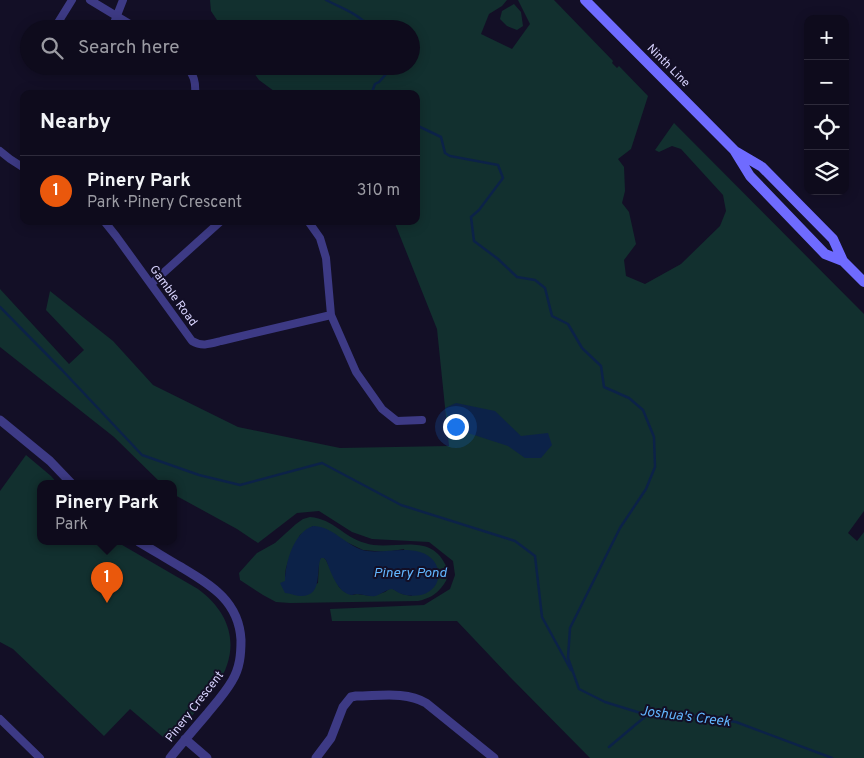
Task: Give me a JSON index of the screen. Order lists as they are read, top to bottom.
{
  "streets": {
    "main road": ["Ninth Line"],
    "street": ["Gamble Road", "Pinery Crescent"]
  },
  "water": ["Pinery Pond", "Joshua's Creek"],
  "page": {
    "map_buttons": ["+", "−"],
    "search": "Search here",
    "heading": "Nearby",
    "list": [
      {
        "mark": "1",
        "name": "Pinery Park",
        "note": "Park · Pinery Crescent",
        "value": "310 m"
      }
    ],
    "popup": ["Pinery Park", "Park"],
    "pins": "1"
  }
}
